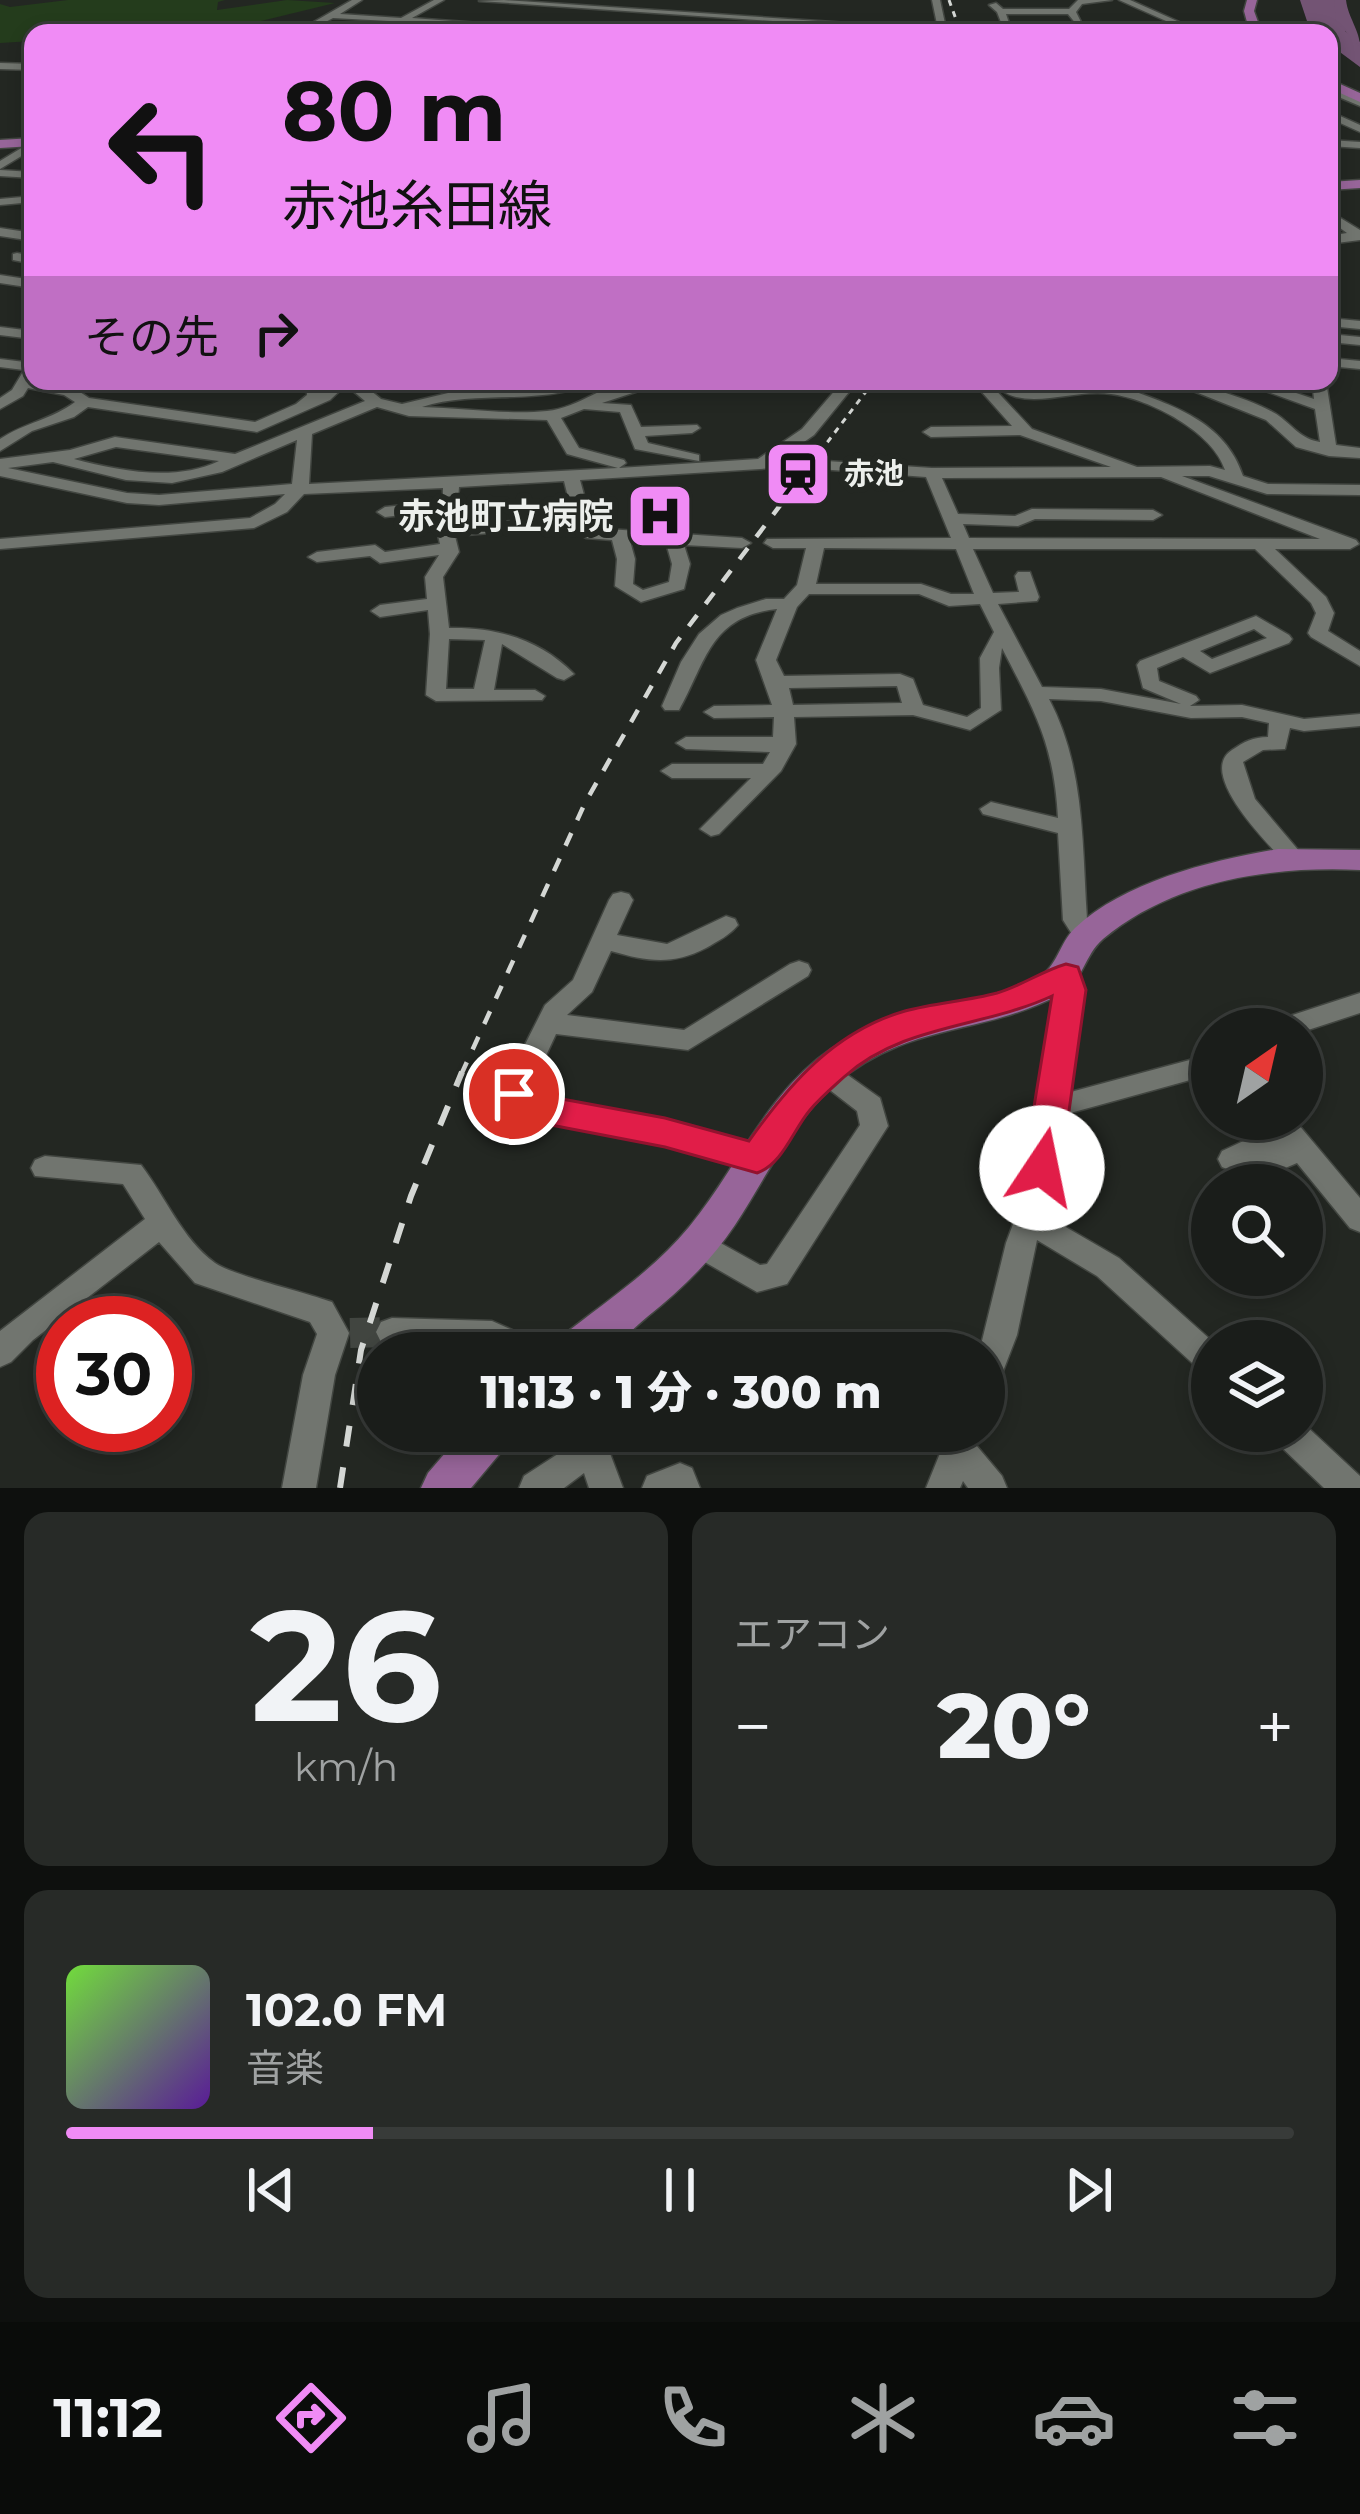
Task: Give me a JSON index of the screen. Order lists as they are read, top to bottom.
{
  "places": {
    "station": ["赤池"],
    "hospital": ["赤池町立病院"]
  },
  "north": "top right",
  "page": {
    "turn": ["80 m", "赤池糸田線"],
    "then": "その先",
    "limit": "30",
    "trip": "11:13 · 1 分 · 300 m",
    "tile": [
      ["26", "km/h"],
      "エアコン"
    ],
    "heat": ["−", "20°", "+"],
    "song": ["102.0 FM", "音楽"],
    "tabs": "11:12"
  }
}
